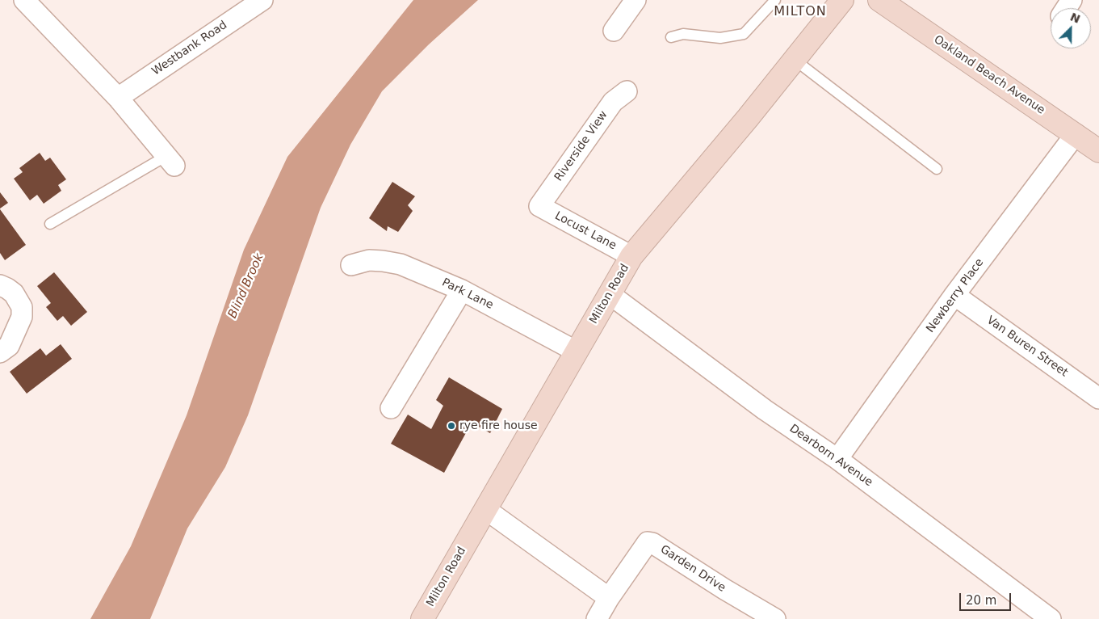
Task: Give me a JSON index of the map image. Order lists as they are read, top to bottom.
{
  "streets": {
    "street": [
      "Westbank Road",
      "Oakland Beach Avenue",
      "Riverside View",
      "Locust Lane",
      "Park Lane",
      "Milton Road",
      "Newberry Place",
      "Van Buren Street",
      "Dearborn Avenue",
      "Garden Drive"
    ]
  },
  "crossings": [
    ["Oakland Beach Avenue", "Newberry Place"],
    ["Riverside View", "Locust Lane"],
    ["Locust Lane", "Milton Road"],
    ["Park Lane", "Milton Road"],
    ["Milton Road", "Dearborn Avenue"],
    ["Newberry Place", "Van Buren Street"],
    ["Newberry Place", "Dearborn Avenue"]
  ],
  "districts": ["MILTON"],
  "water": ["Blind Brook"],
  "places": ["rye fire house"],
  "scale_bar": "20 m",
  "north": "top right"
}
